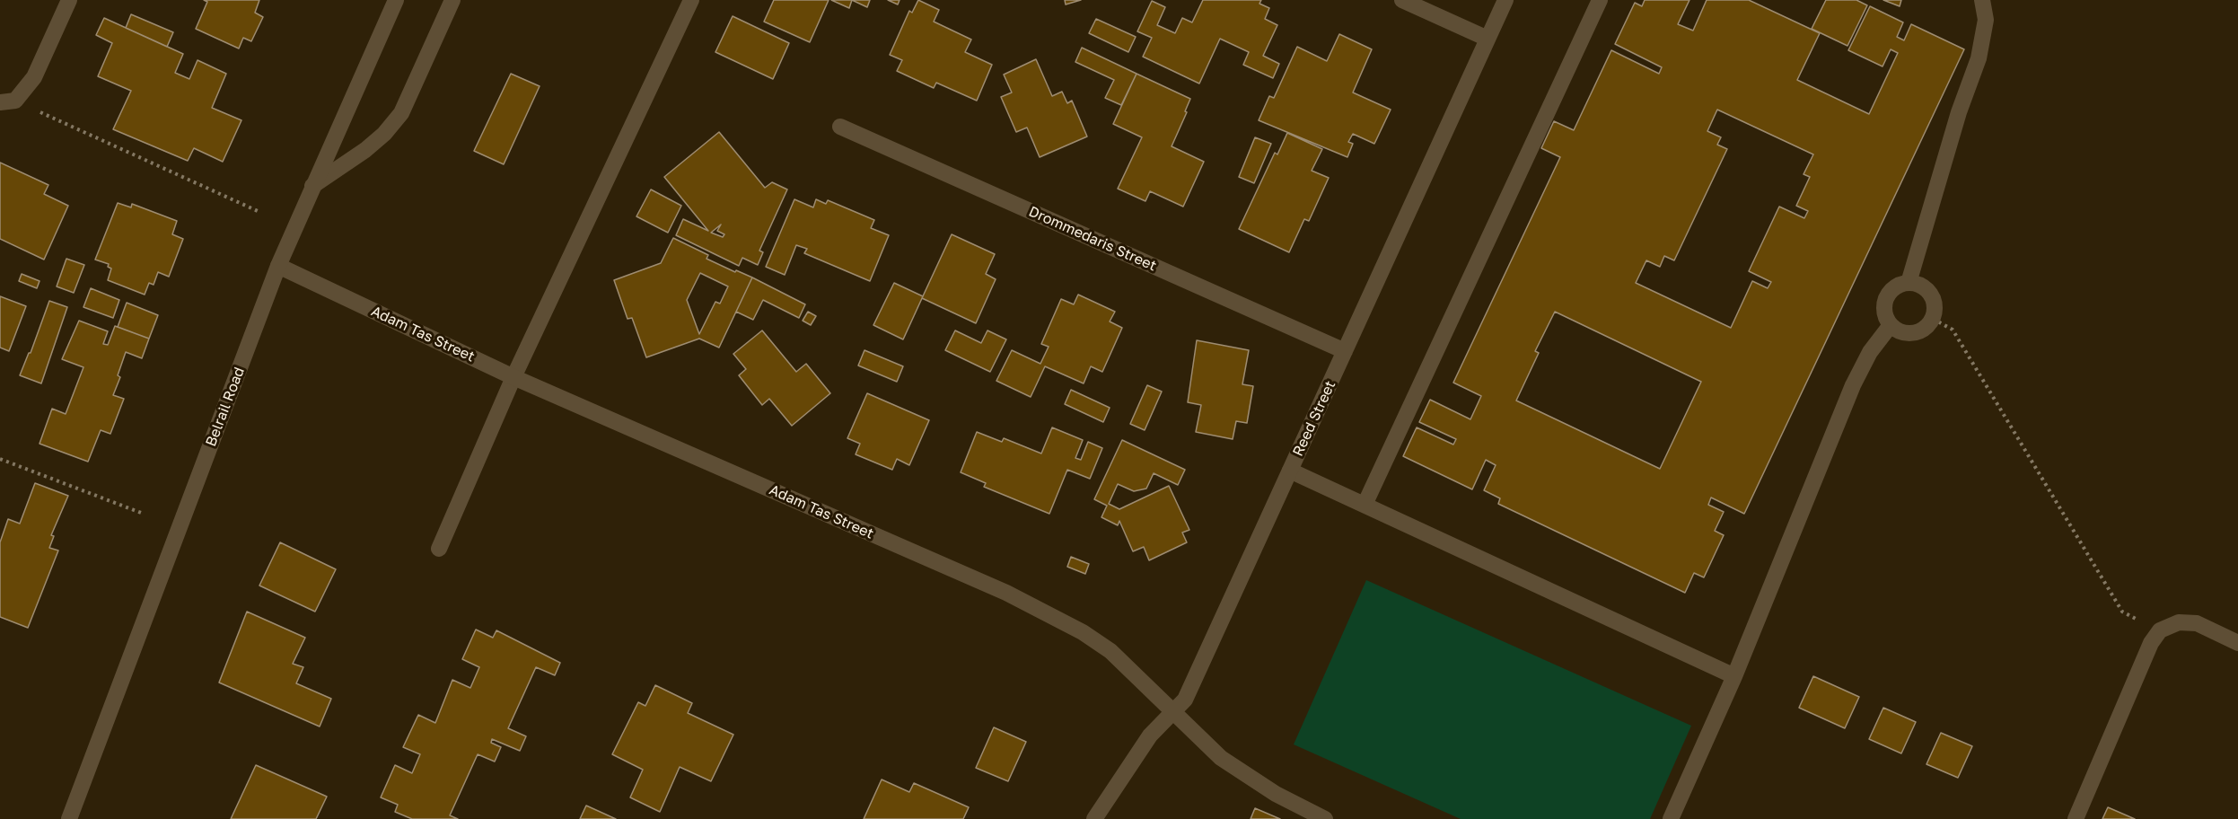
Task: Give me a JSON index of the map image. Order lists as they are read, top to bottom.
{
  "streets": {
    "street": [
      "Drommedaris Street",
      "Adam Tas Street",
      "Belrail Road",
      "Reed Street"
    ]
  },
  "crossings": [
    ["Drommedaris Street", "Reed Street"],
    ["Adam Tas Street", "Belrail Road"],
    ["Adam Tas Street", "Reed Street"]
  ]
}
